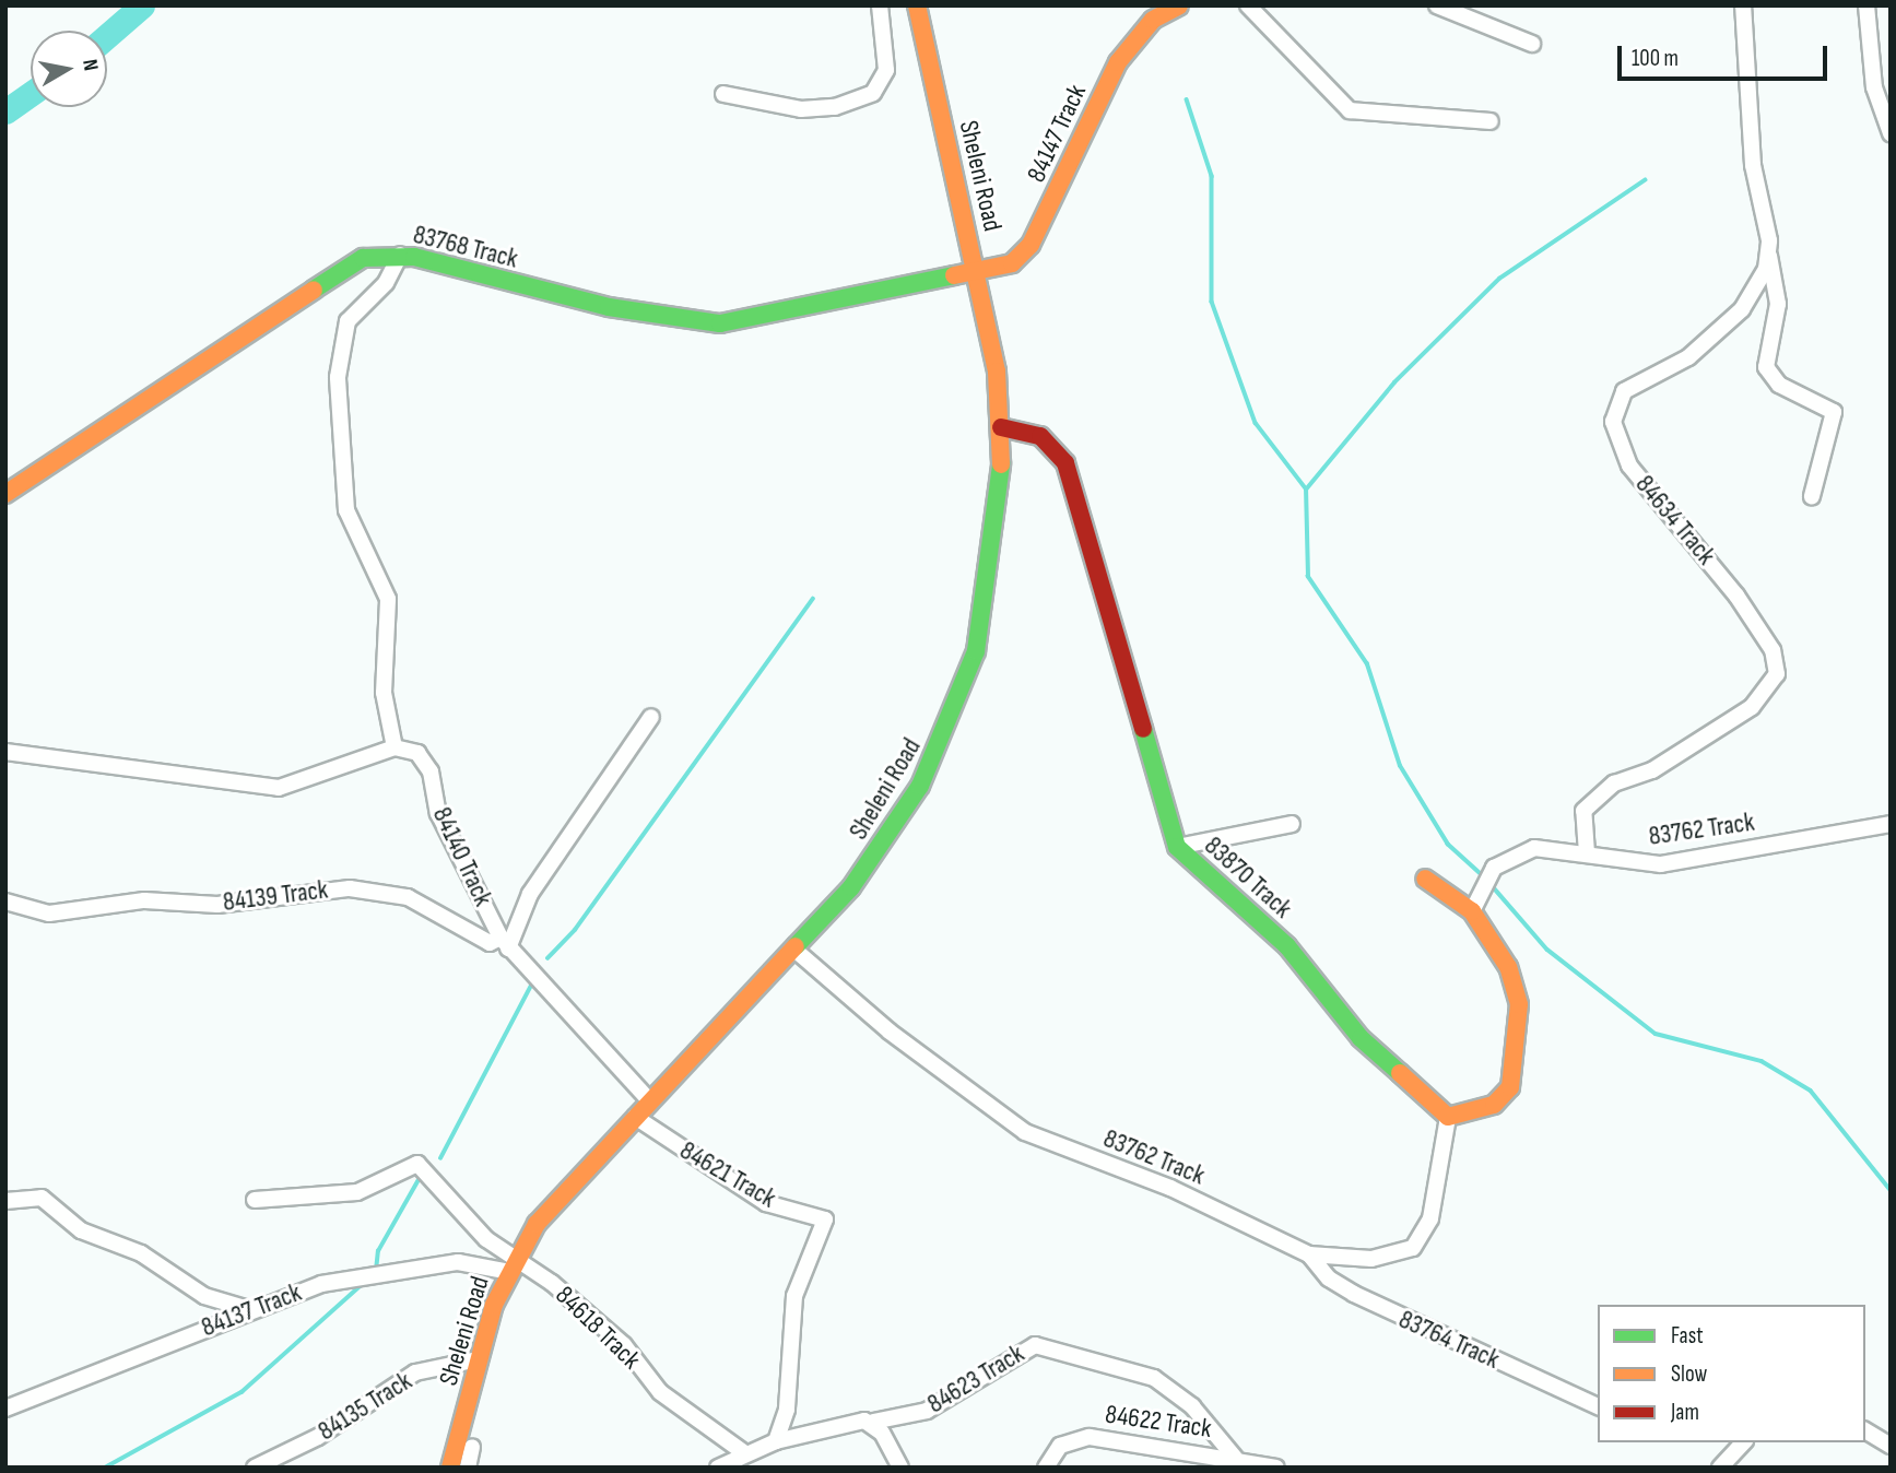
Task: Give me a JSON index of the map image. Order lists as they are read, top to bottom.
{
  "streets": {
    "street": [
      "84147 Track",
      "Sheleni Road",
      "83768 Track",
      "84634 Track",
      "83762 Track",
      "84140 Track",
      "83870 Track",
      "84139 Track",
      "84621 Track",
      "84137 Track",
      "84618 Track",
      "83764 Track",
      "84623 Track",
      "84135 Track",
      "84622 Track"
    ]
  },
  "crossings": [
    ["84147 Track", "Sheleni Road"],
    ["84147 Track", "83768 Track"],
    ["Sheleni Road", "83768 Track"],
    ["Sheleni Road", "83762 Track"],
    ["Sheleni Road", "84140 Track"],
    ["Sheleni Road", "83870 Track"],
    ["Sheleni Road", "84621 Track"],
    ["Sheleni Road", "84137 Track"],
    ["Sheleni Road", "84618 Track"],
    ["Sheleni Road", "84135 Track"],
    ["84634 Track", "83762 Track"],
    ["83762 Track", "83870 Track"],
    ["83762 Track", "83764 Track"],
    ["84140 Track", "84139 Track"],
    ["84621 Track", "84623 Track"],
    ["84137 Track", "84618 Track"],
    ["84618 Track", "84623 Track"],
    ["84623 Track", "84622 Track"]
  ],
  "legend": ["Fast", "Slow", "Jam"],
  "scale_bar": "100 m",
  "north": "right"
}
